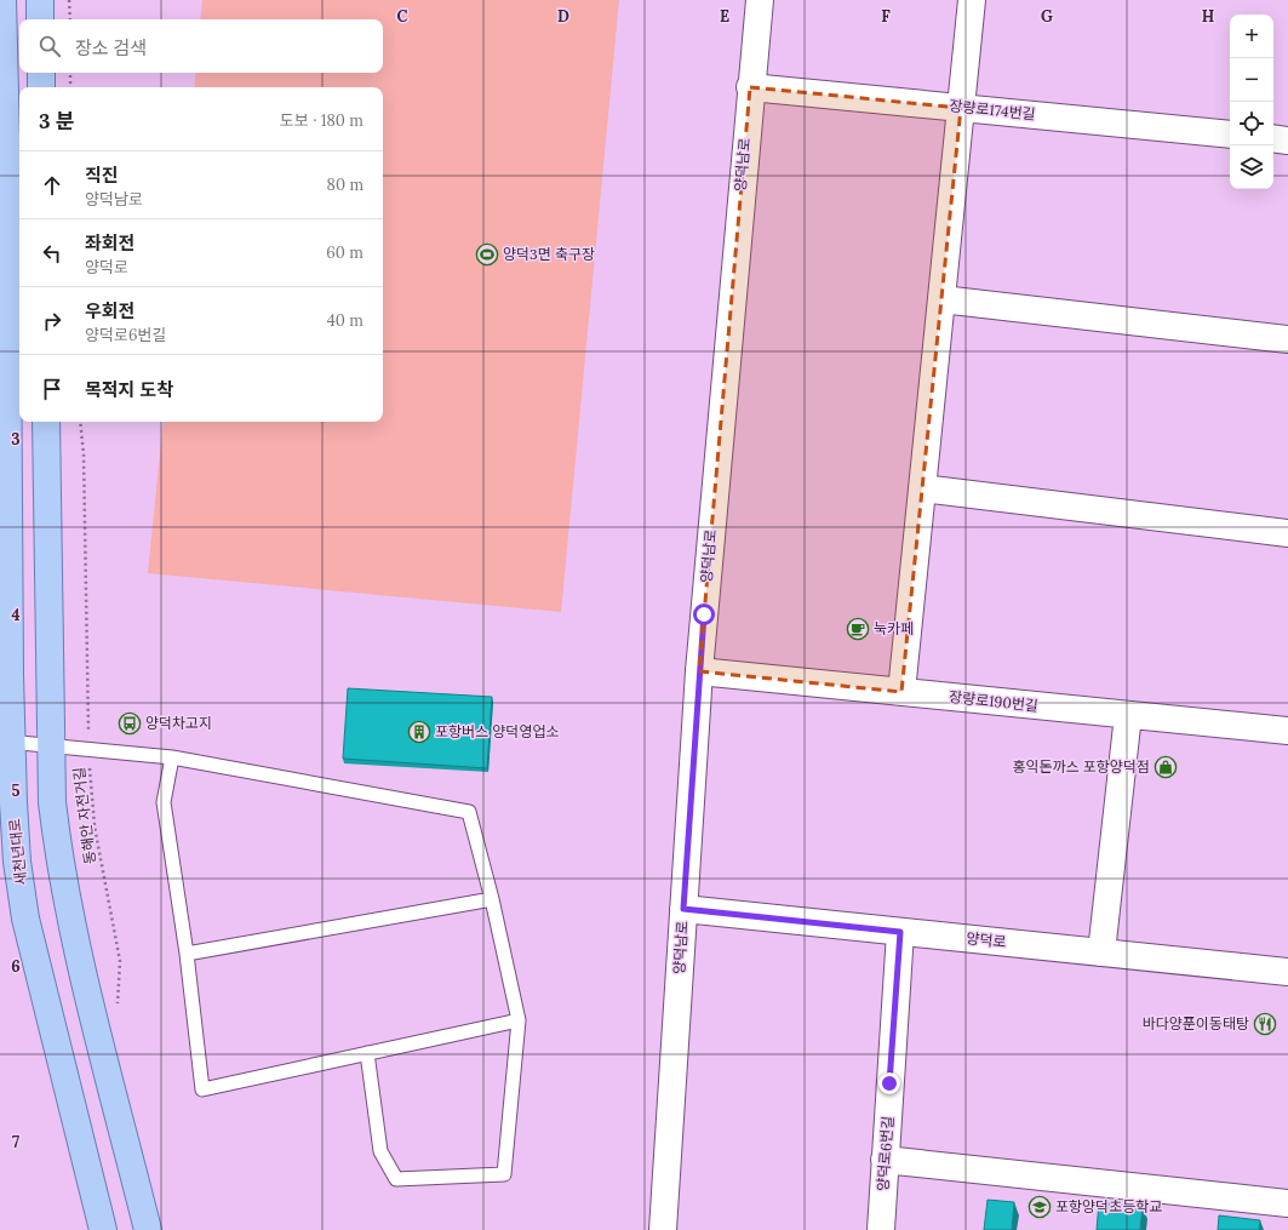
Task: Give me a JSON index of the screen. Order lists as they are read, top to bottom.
{
  "streets": {
    "main road": ["새천년대로"],
    "street": [
      "장량로174번길",
      "양덕남로",
      "장량로190번길",
      "양덕로",
      "양덕로6번길"
    ],
    "path": ["동해안 자전거길"]
  },
  "crossings": [
    ["장량로174번길", "양덕남로"],
    ["양덕남로", "장량로190번길"],
    ["양덕남로", "양덕로"],
    ["양덕로", "양덕로6번길"]
  ],
  "places": {
    "sports": ["양덕3면 축구장"],
    "cafe": ["눅카페"],
    "bus stop": ["양덕차고지"],
    "building": ["포항버스 양덕영업소"],
    "shop": ["홍익돈까스 포항양덕점"],
    "restaurant": ["바다양푼이동태탕"],
    "school or university": ["포항양덕초등학교"]
  },
  "page": {
    "map_buttons": ["+", "−"],
    "search": "장소 검색",
    "heading": ["3 분", "도보 · 180 m"],
    "list": [
      ["직진", "양덕남로", "80 m"],
      ["좌회전", "양덕로", "60 m"],
      ["우회전", "양덕로6번길", "40 m"],
      "목적지 도착"
    ]
  },
  "grid": {
    "columns": [
      "C",
      "D",
      "E",
      "F",
      "G",
      "H"
    ],
    "rows": [
      "3",
      "4",
      "5",
      "6",
      "7"
    ]
  }
}
